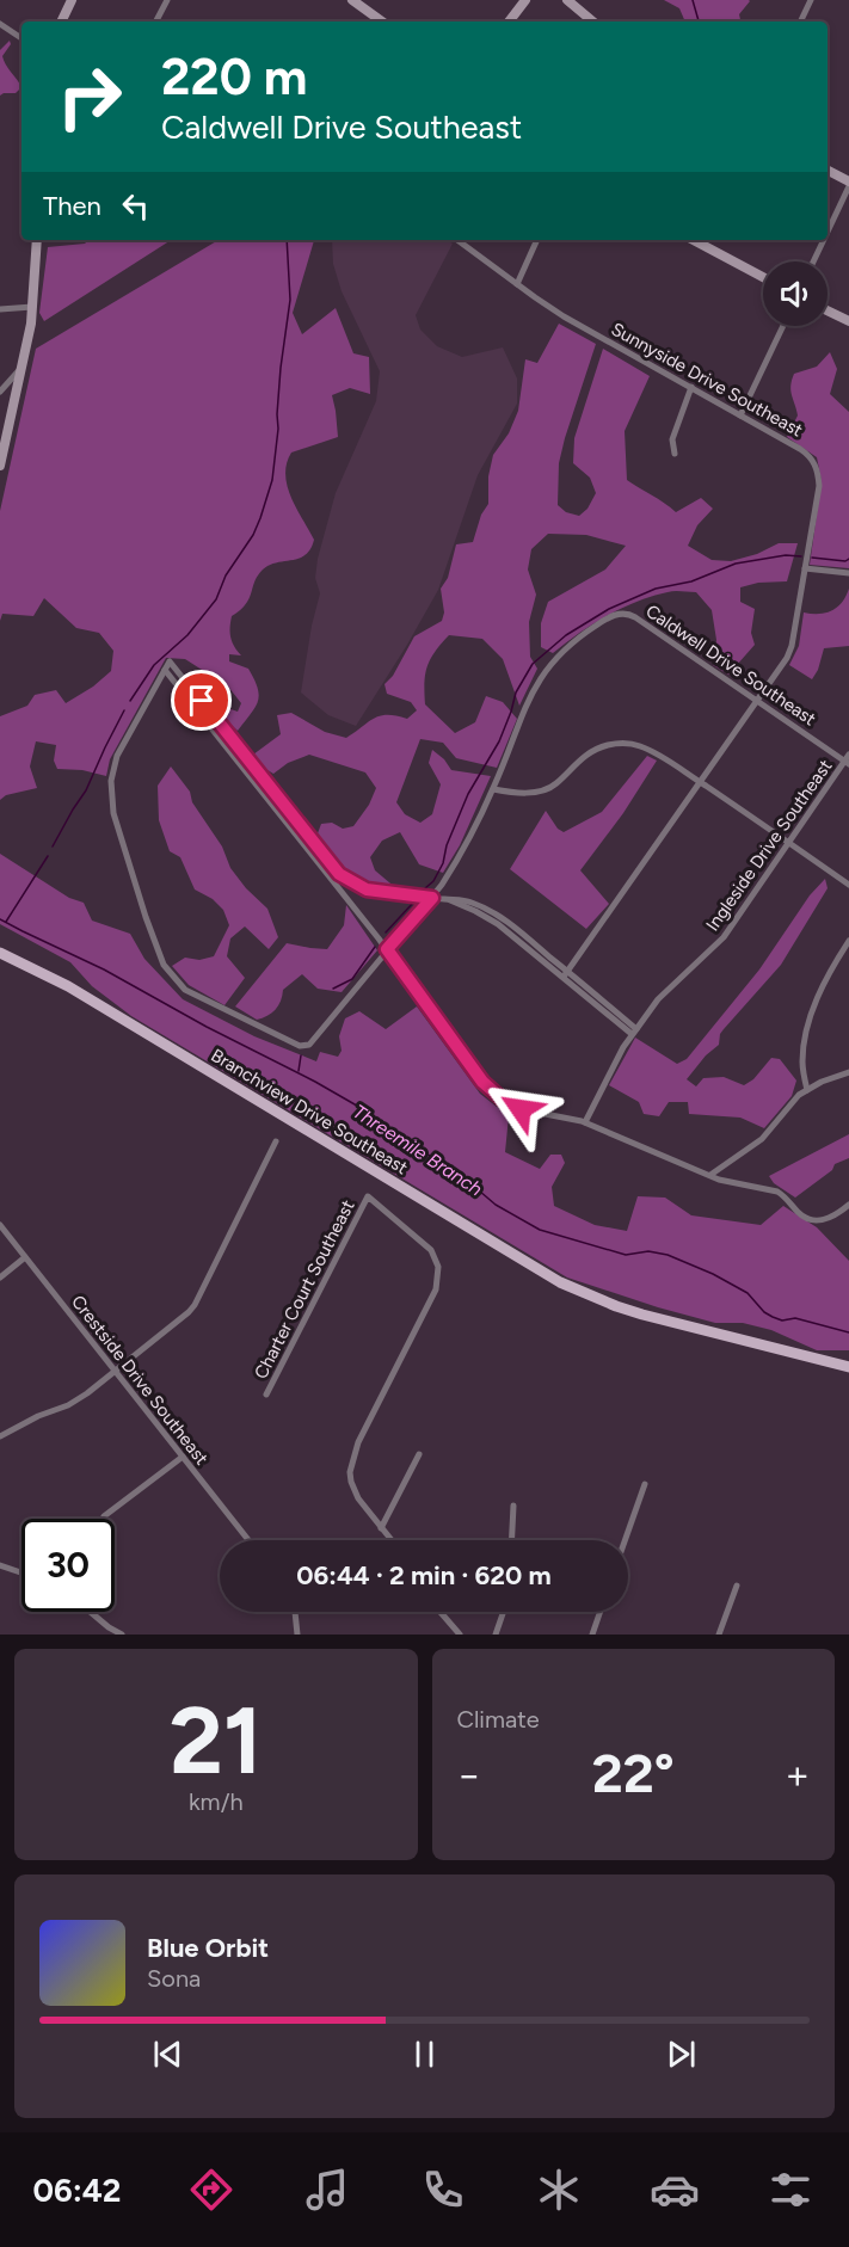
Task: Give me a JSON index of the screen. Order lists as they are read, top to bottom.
{
  "streets": {
    "main road": ["Branchview Drive Southeast"],
    "street": [
      "Sunnyside Drive Southeast",
      "Caldwell Drive Southeast",
      "Ingleside Drive Southeast",
      "Charter Court Southeast",
      "Crestside Drive Southeast"
    ]
  },
  "crossings": [
    ["Sunnyside Drive Southeast", "Caldwell Drive Southeast"],
    ["Caldwell Drive Southeast", "Ingleside Drive Southeast"]
  ],
  "water": ["Threemile Branch"],
  "page": {
    "turn": ["220 m", "Caldwell Drive Southeast"],
    "then": "Then",
    "limit": "30",
    "trip": "06:44 · 2 min · 620 m",
    "tile": [
      ["21", "km/h"],
      "Climate"
    ],
    "heat": ["−", "22°", "+"],
    "song": ["Blue Orbit", "Sona"],
    "tabs": "06:42"
  }
}
